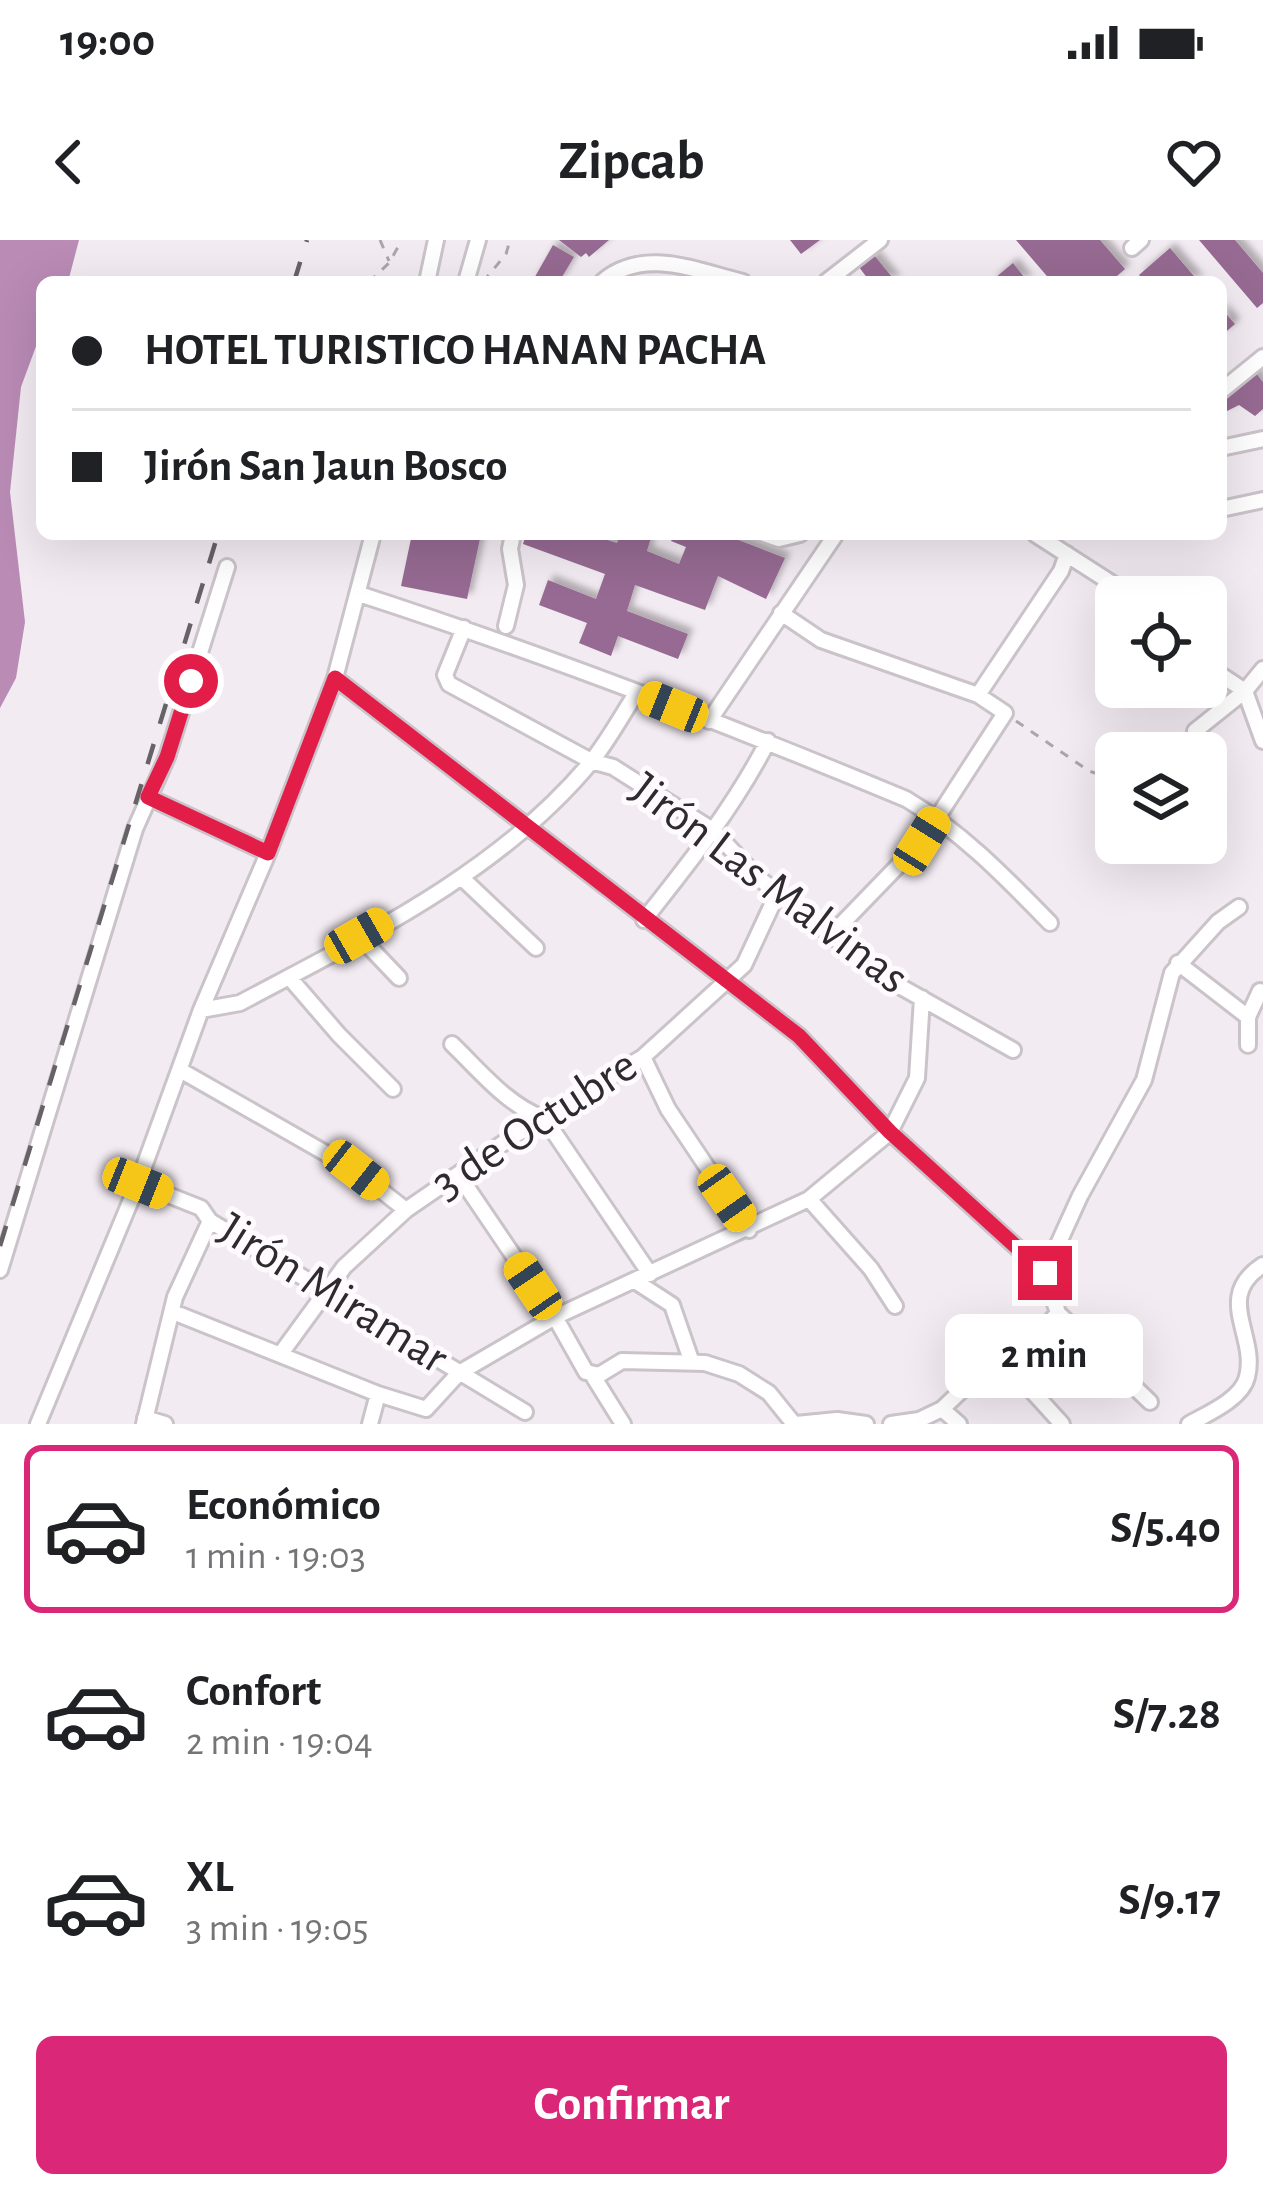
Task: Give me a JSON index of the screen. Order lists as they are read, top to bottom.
{
  "streets": {
    "street": ["Jirón Las Malvinas", "3 de Octubre", "Jirón Miramar"]
  },
  "crossings": [
    ["Jirón Las Malvinas", "3 de Octubre"],
    ["3 de Octubre", "Jirón Miramar"]
  ],
  "page": {
    "status": "19:00",
    "header": "Zipcab",
    "banner": ["HOTEL TURISTICO HANAN PACHA", "Jirón San Jaun Bosco"],
    "bubble": "2 min",
    "list": [
      {
        "name": "Económico",
        "note": "1 min · 19:03",
        "value": "S/5.40"
      },
      {
        "name": "Confort",
        "note": "2 min · 19:04",
        "value": "S/7.28"
      },
      {
        "name": "XL",
        "note": "3 min · 19:05",
        "value": "S/9.17"
      }
    ],
    "buttons": "Confirmar"
  }
}
